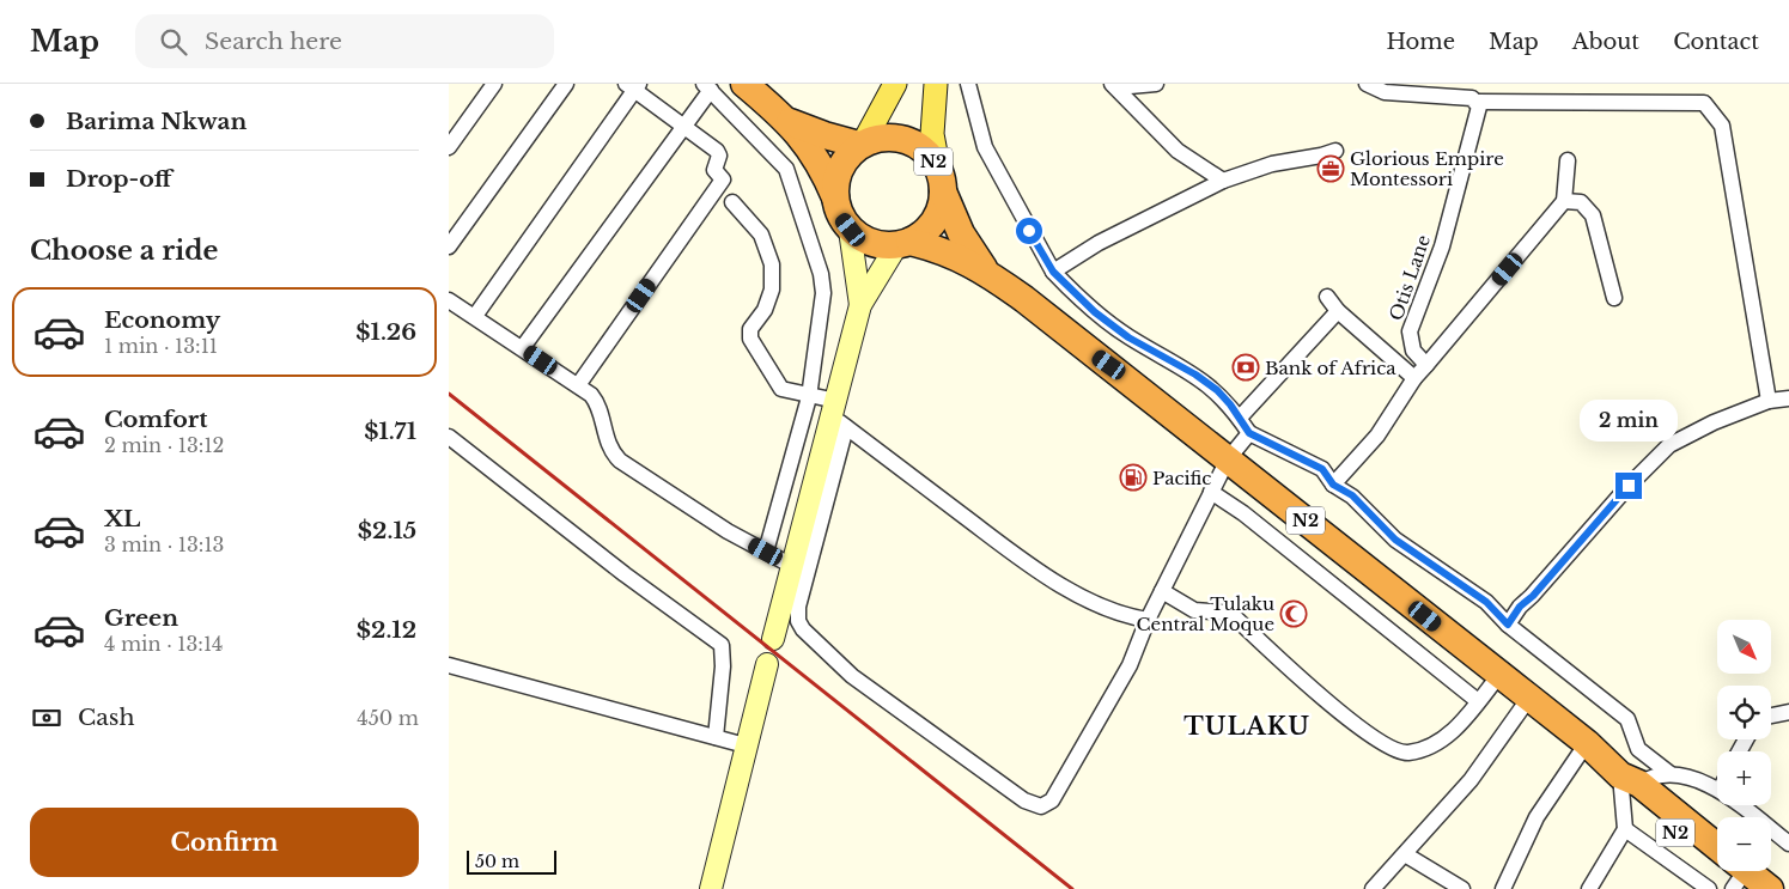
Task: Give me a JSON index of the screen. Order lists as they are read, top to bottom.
{
  "streets": {
    "highway": ["N2"],
    "street": ["Otis Lane"]
  },
  "districts": ["TULAKU"],
  "places": {
    "office": ["Glorious Empire Montessori"],
    "bank": ["Bank of Africa"],
    "fuel station": ["Pacific"],
    "mosque": ["Tulaku Central Moque"]
  },
  "scale_bar": "50 m",
  "north": "bottom right",
  "page": {
    "header": "Map",
    "search": "Search here",
    "nav": [
      "Home",
      "Map",
      "About",
      "Contact"
    ],
    "banner": ["Barima Nkwan", "Drop-off"],
    "heading": "Choose a ride",
    "list": [
      {
        "name": "Economy",
        "note": "1 min · 13:11",
        "value": "$1.26"
      },
      {
        "name": "Comfort",
        "note": "2 min · 13:12",
        "value": "$1.71"
      },
      {
        "name": "XL",
        "note": "3 min · 13:13",
        "value": "$2.15"
      },
      {
        "name": "Green",
        "note": "4 min · 13:14",
        "value": "$2.12"
      }
    ],
    "bubble": "2 min",
    "map_buttons": ["+", "−"],
    "pay": ["Cash", "450 m"],
    "buttons": "Confirm",
    "scale": "50 m"
  }
}
